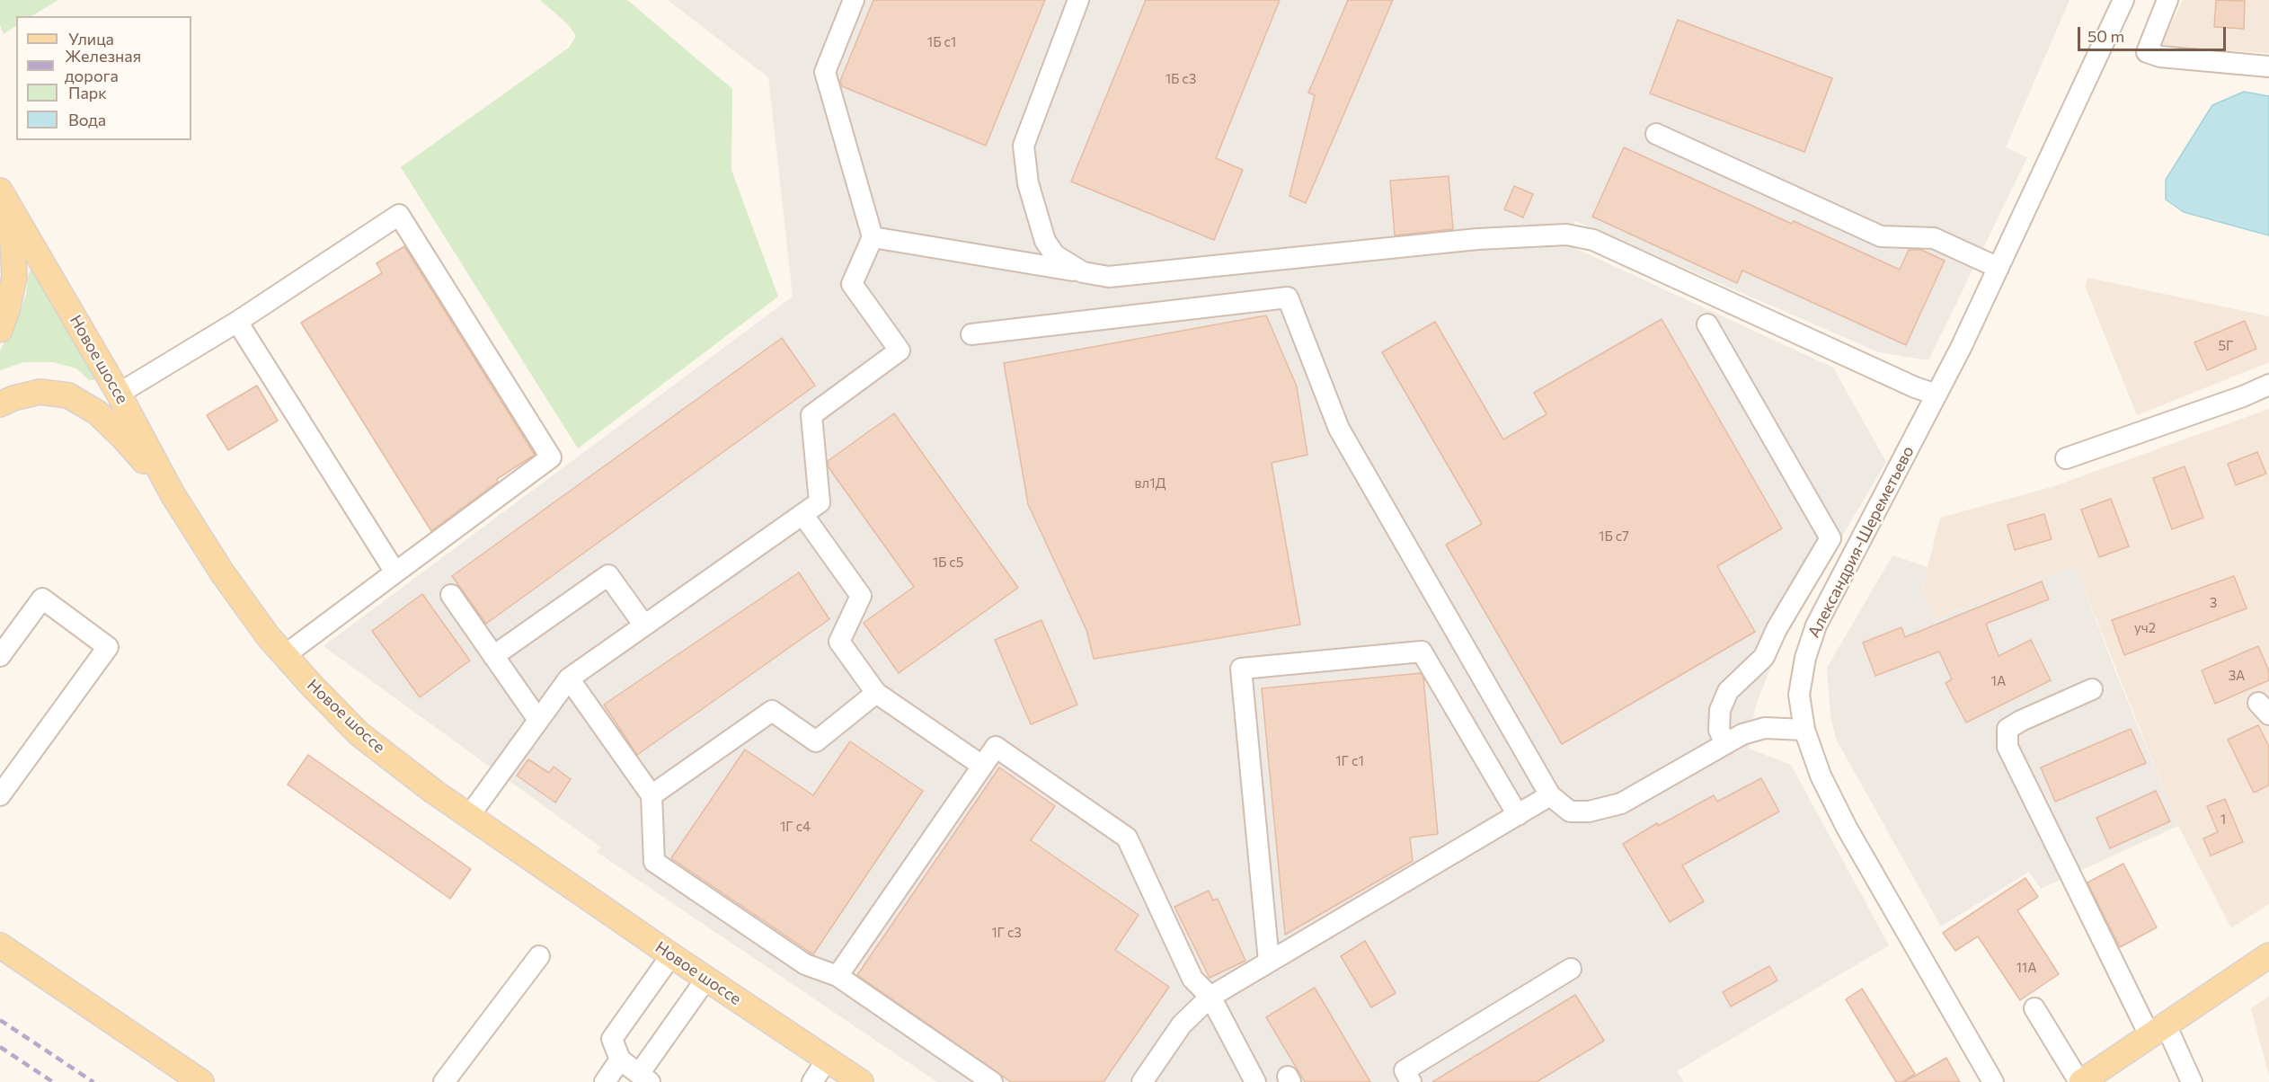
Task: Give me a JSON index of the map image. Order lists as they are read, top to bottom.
{
  "streets": {
    "main road": ["Новое шоссе"],
    "street": ["Александрия-Шереметьево"]
  },
  "house_numbers": [
    "1Б с1",
    "1Б с3",
    "5Г",
    "вл1Д",
    "1Б с7",
    "1Б с5",
    "3",
    "уч2",
    "3А",
    "1А",
    "1Г с1",
    "1",
    "1Г с4",
    "1Г с3",
    "11А"
  ],
  "legend": [
    "Улица",
    "Железная дорога",
    "Парк",
    "Вода"
  ],
  "scale_bar": "50 m"
}
